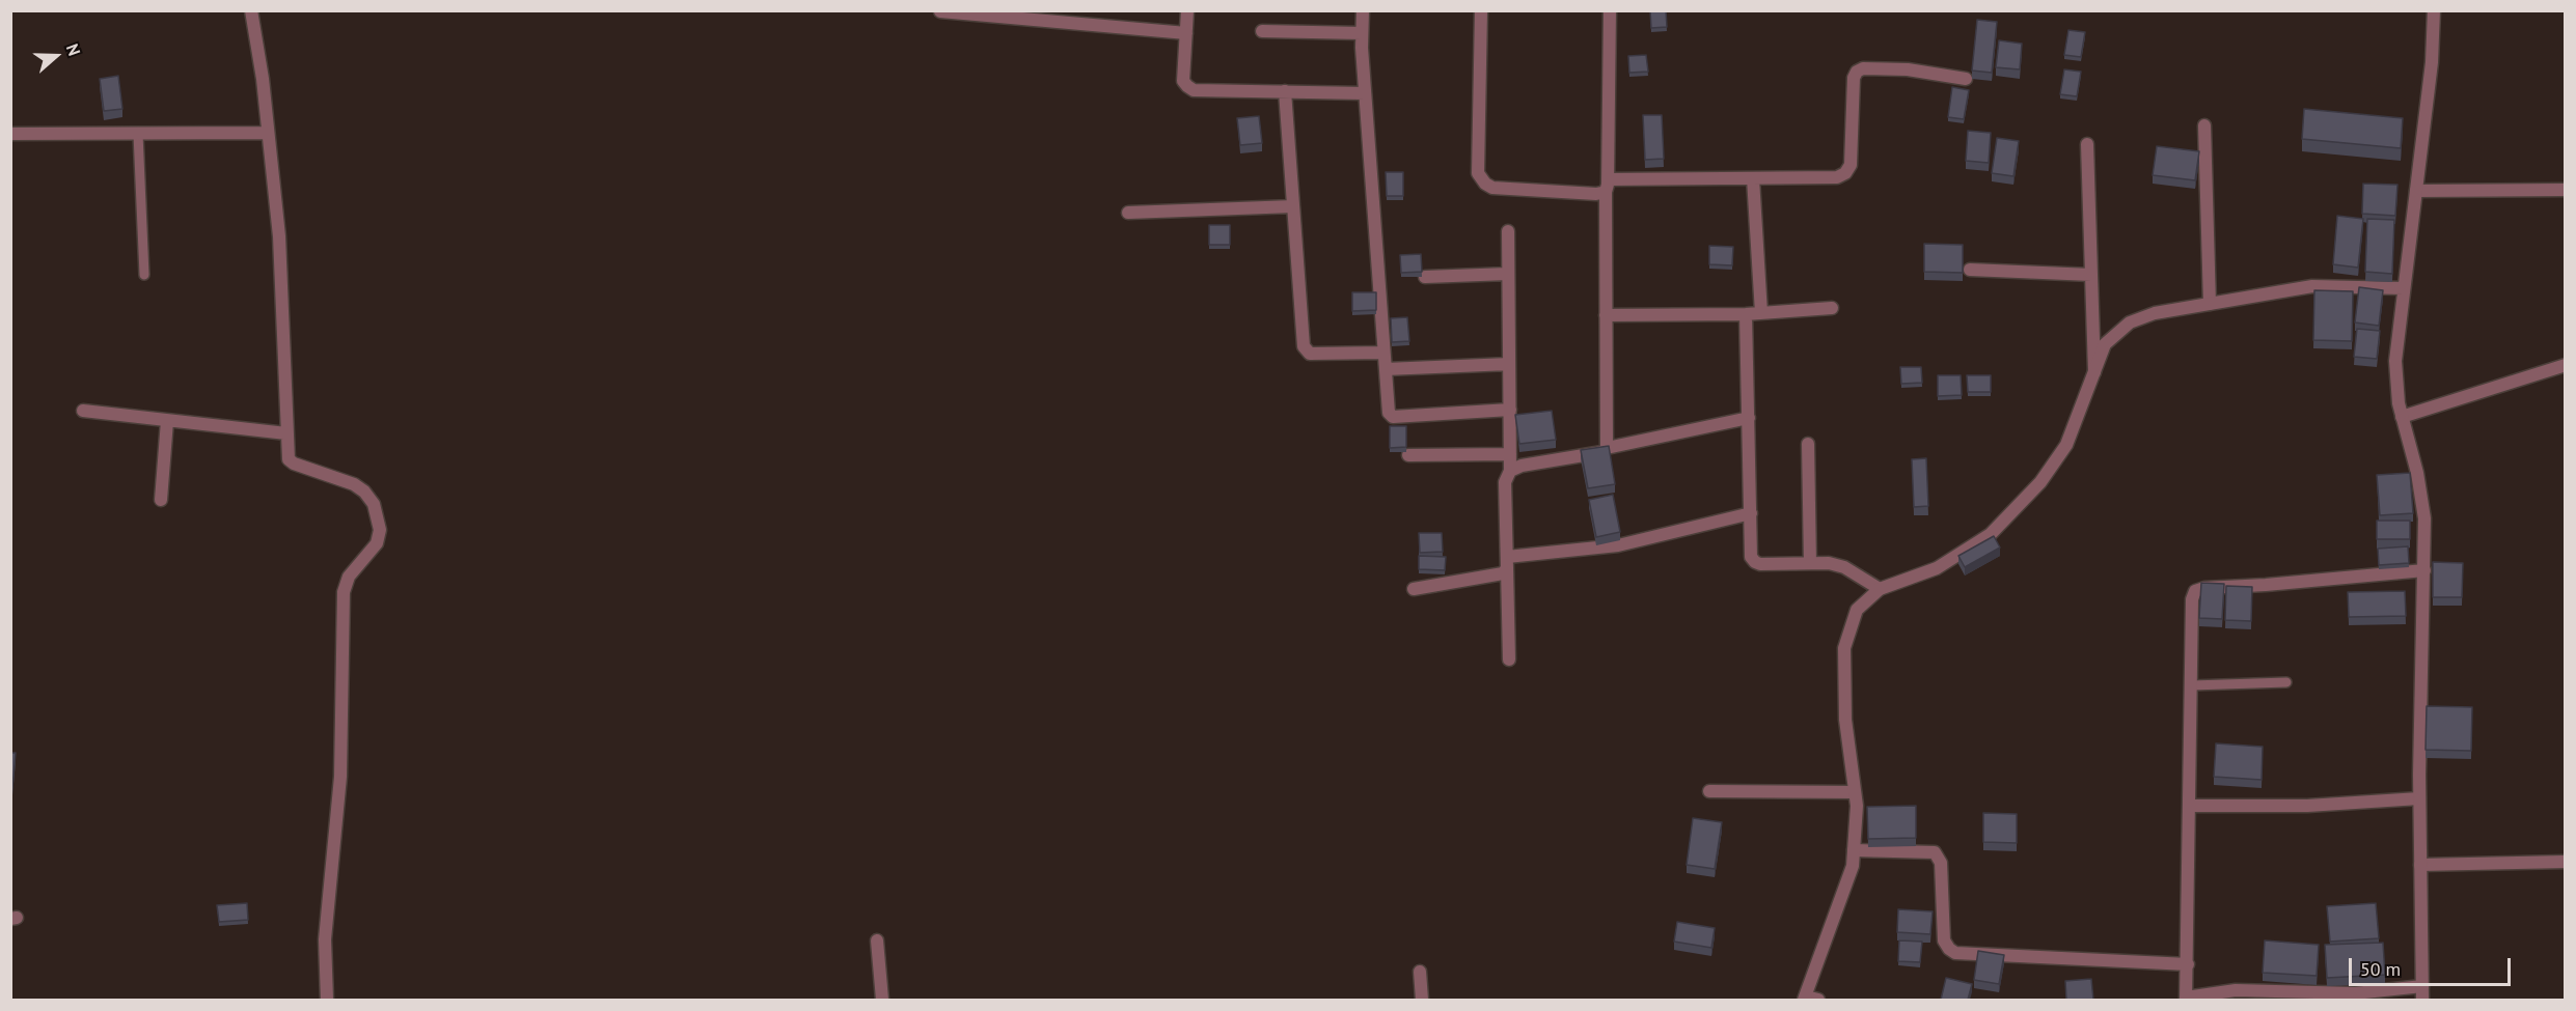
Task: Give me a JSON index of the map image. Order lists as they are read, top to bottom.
{
  "scale_bar": "50 m",
  "north": "right"
}
